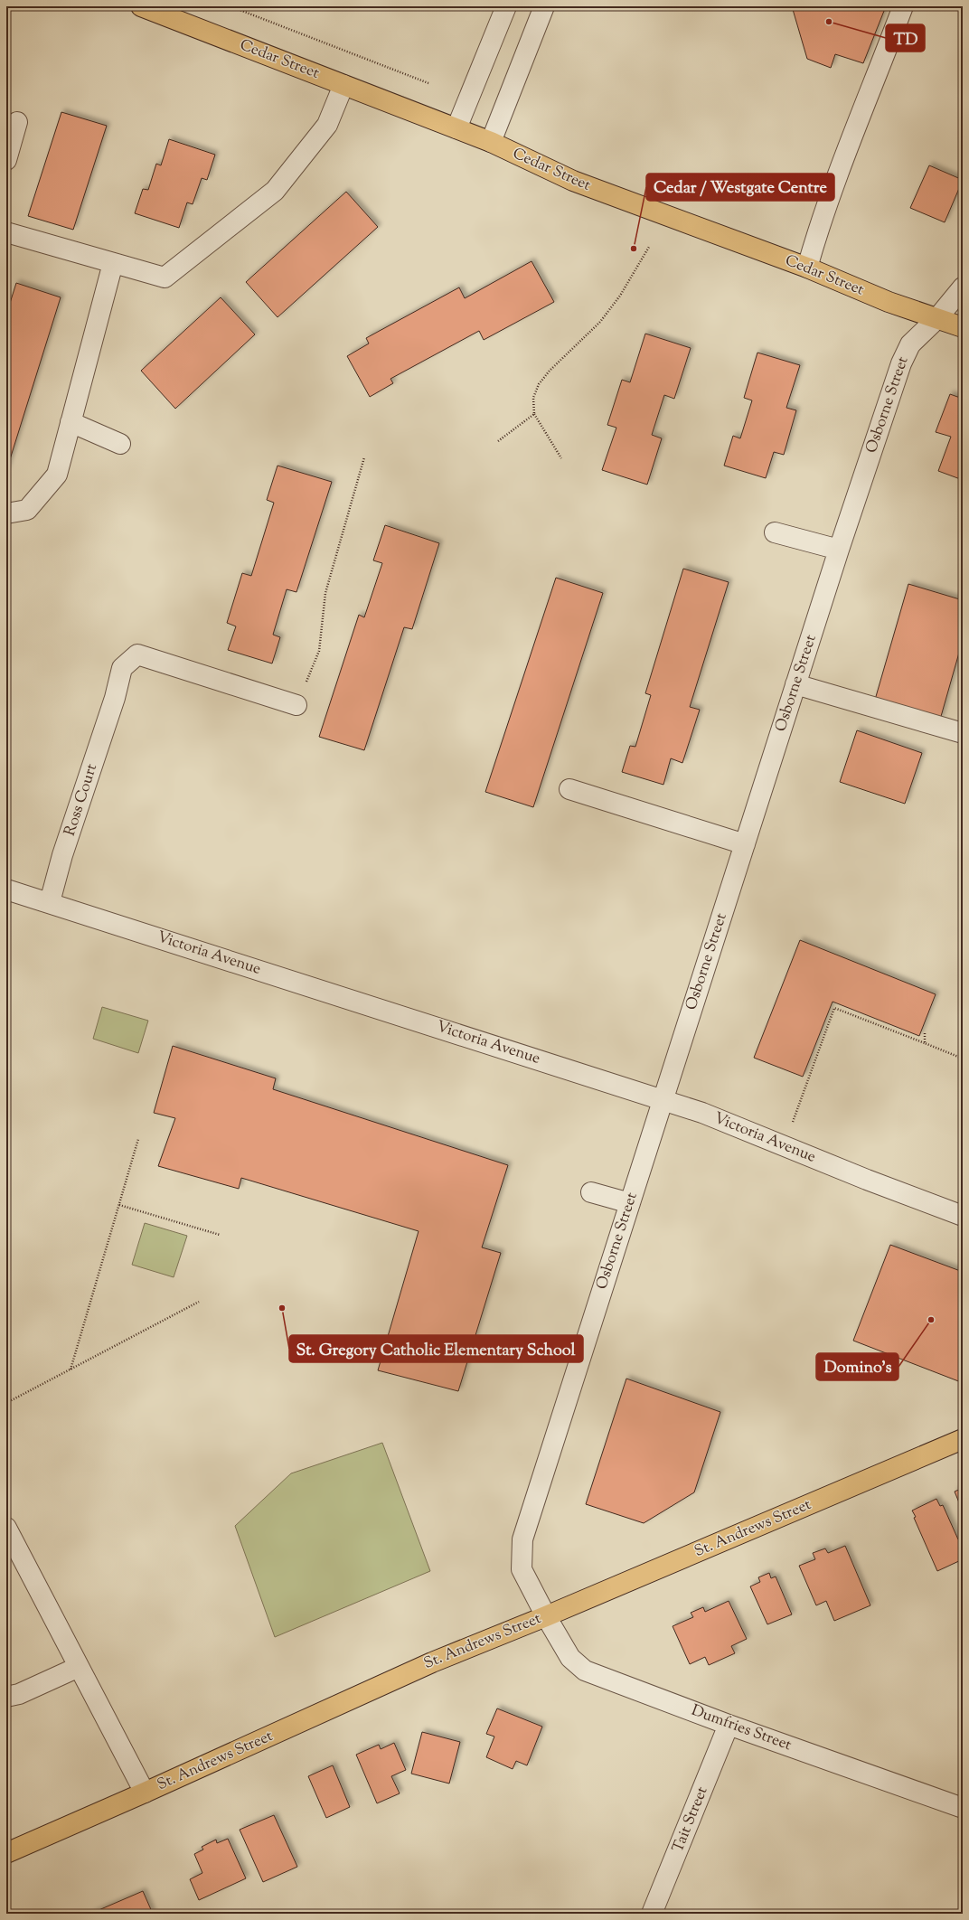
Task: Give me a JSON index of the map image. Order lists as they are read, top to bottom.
{
  "streets": {
    "main road": ["Cedar Street", "St. Andrews Street"],
    "street": [
      "Osborne Street",
      "Ross Court",
      "Victoria Avenue",
      "Dumfries Street",
      "Tait Street"
    ]
  },
  "crossings": [
    ["Cedar Street", "Osborne Street"],
    ["Osborne Street", "Victoria Avenue"],
    ["Osborne Street", "St. Andrews Street"],
    ["Osborne Street", "Dumfries Street"],
    ["Ross Court", "Victoria Avenue"],
    ["St. Andrews Street", "Dumfries Street"],
    ["Dumfries Street", "Tait Street"]
  ],
  "places": [
    "TD",
    "Cedar / Westgate Centre",
    "St. Gregory Catholic Elementary School",
    "Domino's"
  ]
}
